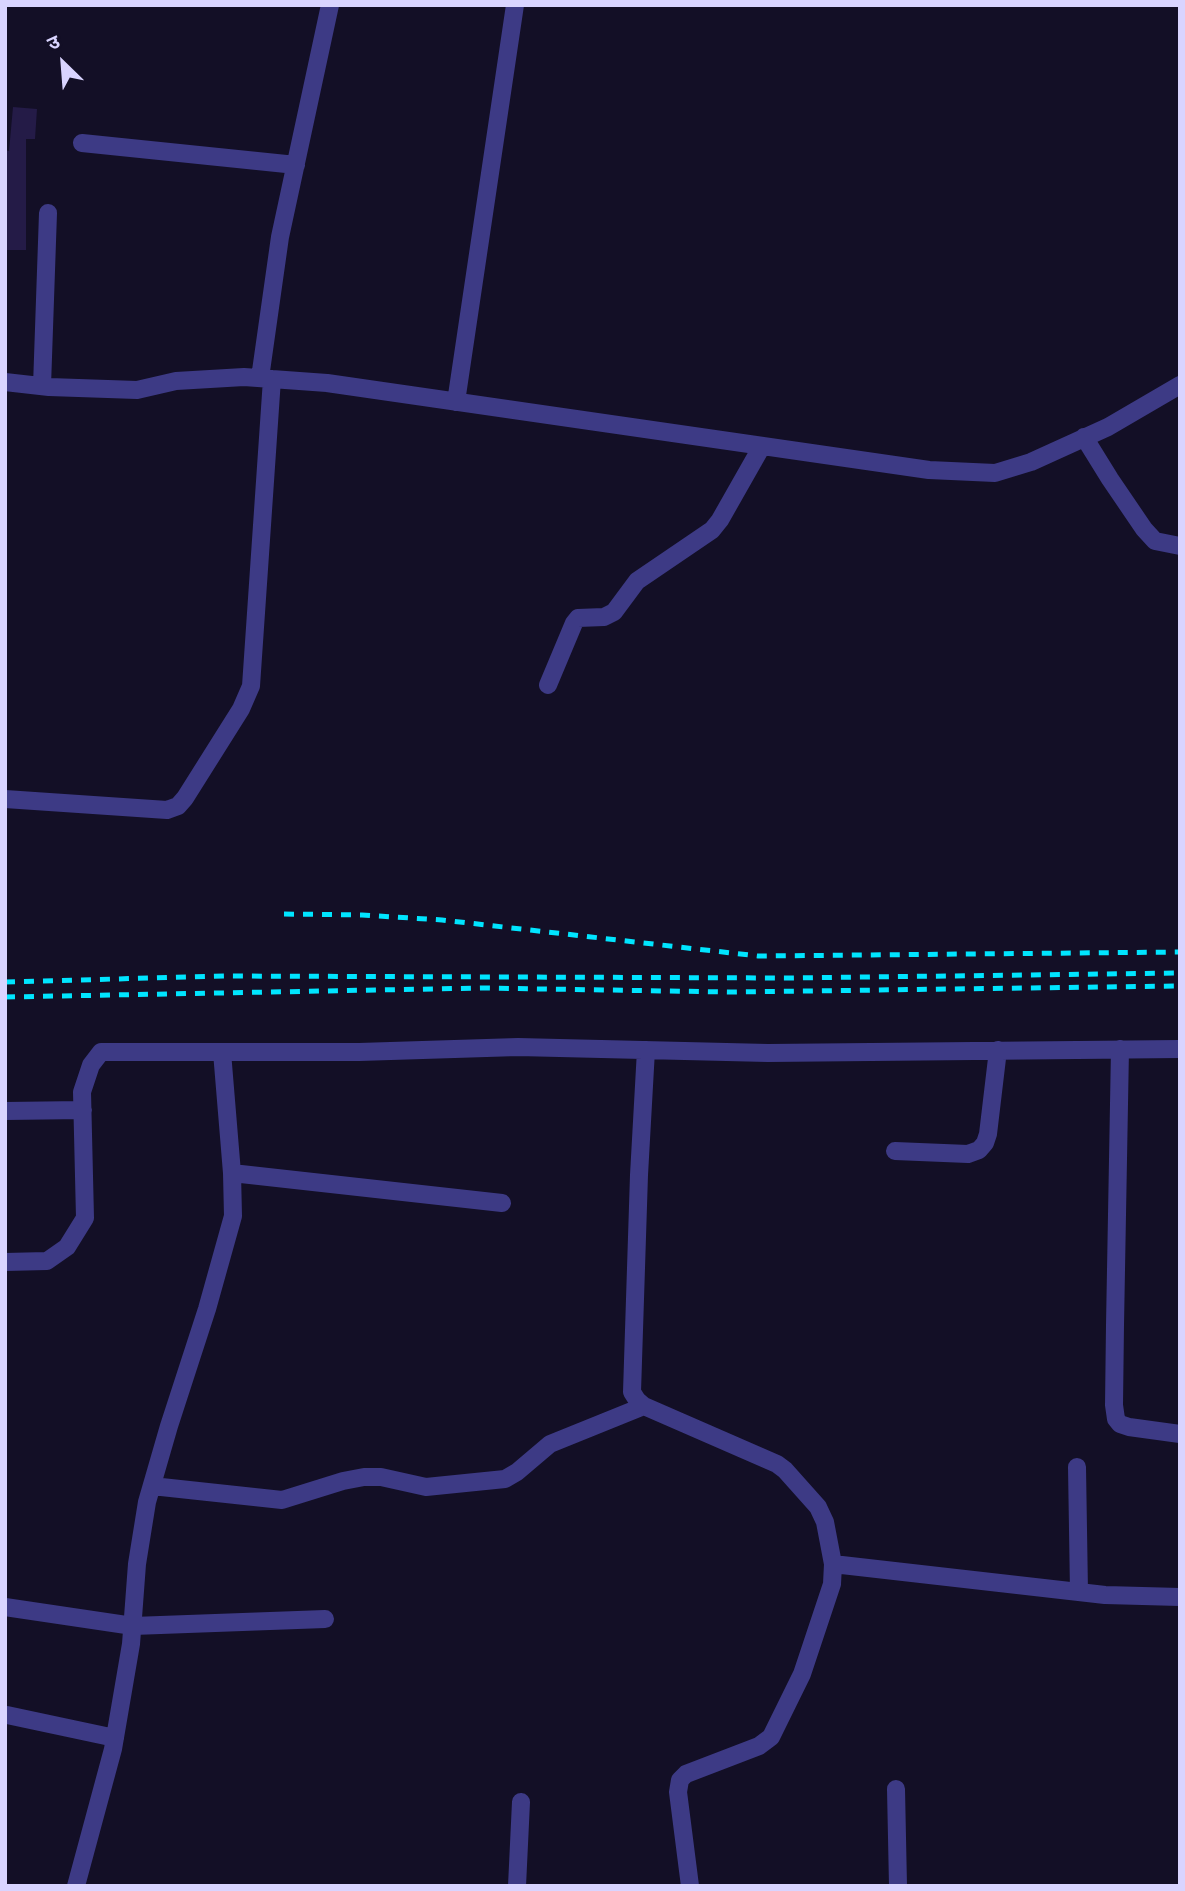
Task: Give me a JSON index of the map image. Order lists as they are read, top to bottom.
{
  "north": "top left"
}
